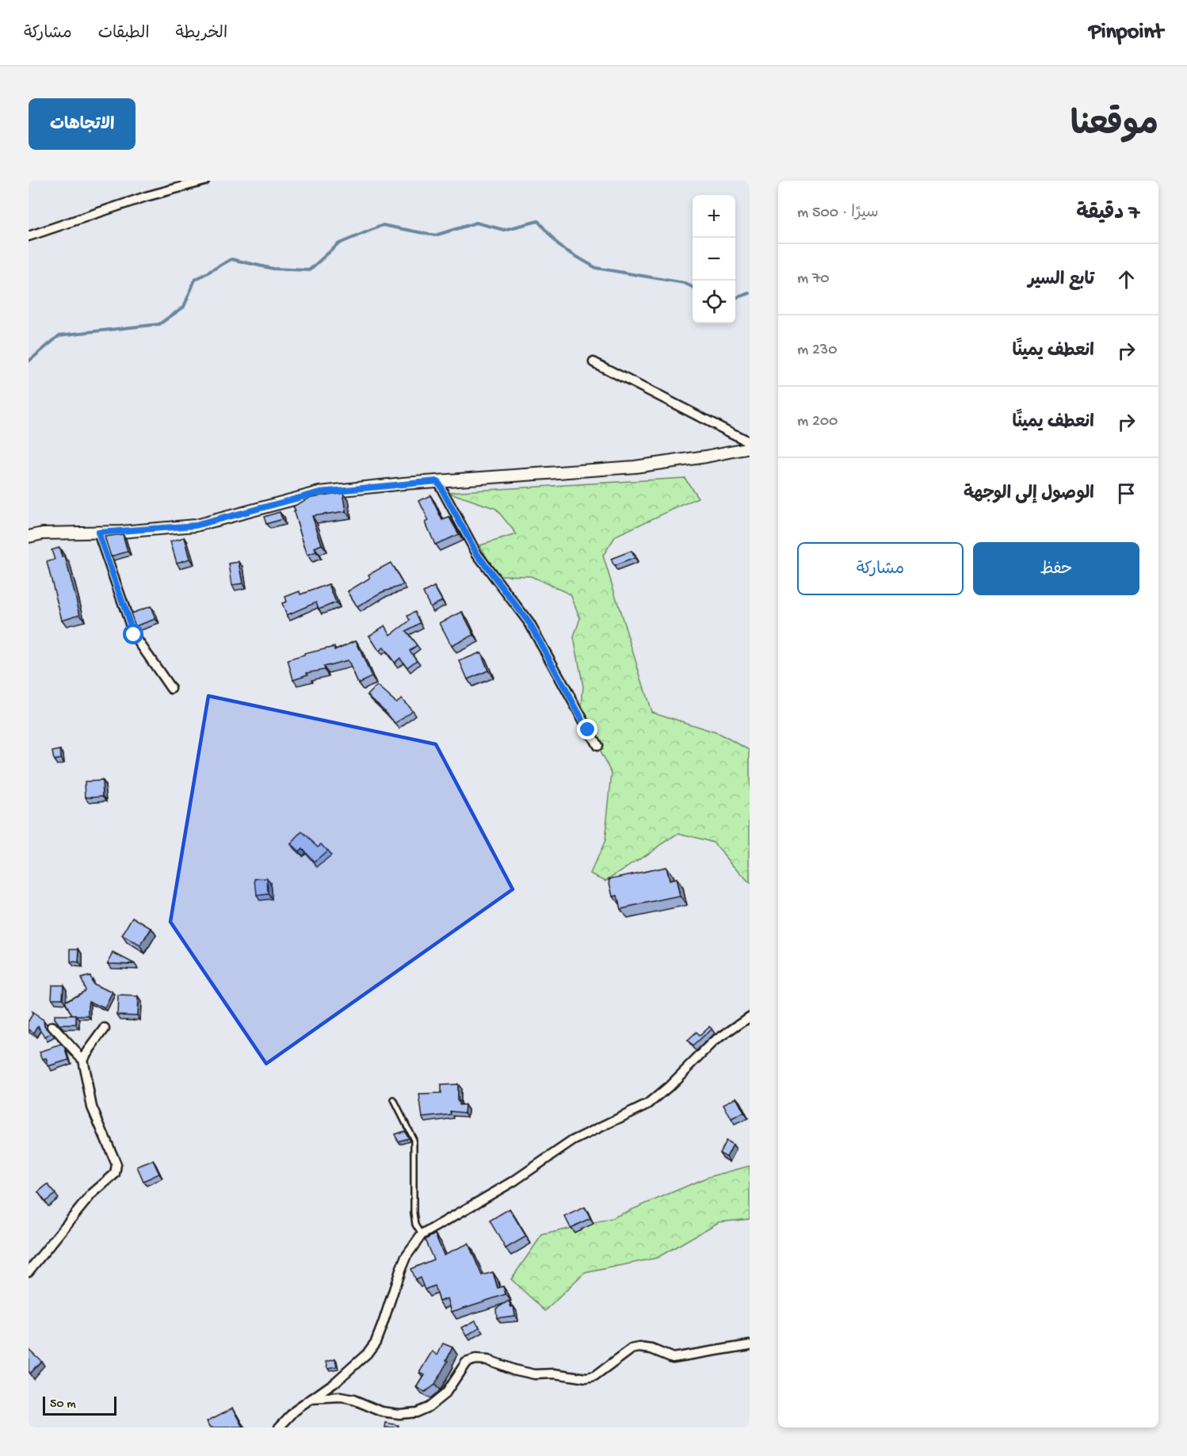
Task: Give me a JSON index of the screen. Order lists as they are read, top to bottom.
{
  "scale_bar": "50 m",
  "page": {
    "header": "Pinpoint",
    "nav": ["الخريطة", "الطبقات", "مشاركة"],
    "title": "موقعنا",
    "buttons": [
      "الاتجاهات",
      ["حفظ", "مشاركة"]
    ],
    "heading": ["7 دقيقة", "سيرًا · 500 m"],
    "map_buttons": ["+", "−"],
    "list": [
      ["تابع السير", "70 m"],
      ["انعطف يمينًا", "230 m"],
      ["انعطف يمينًا", "200 m"],
      "الوصول إلى الوجهة"
    ],
    "scale": "50 m"
  }
}
